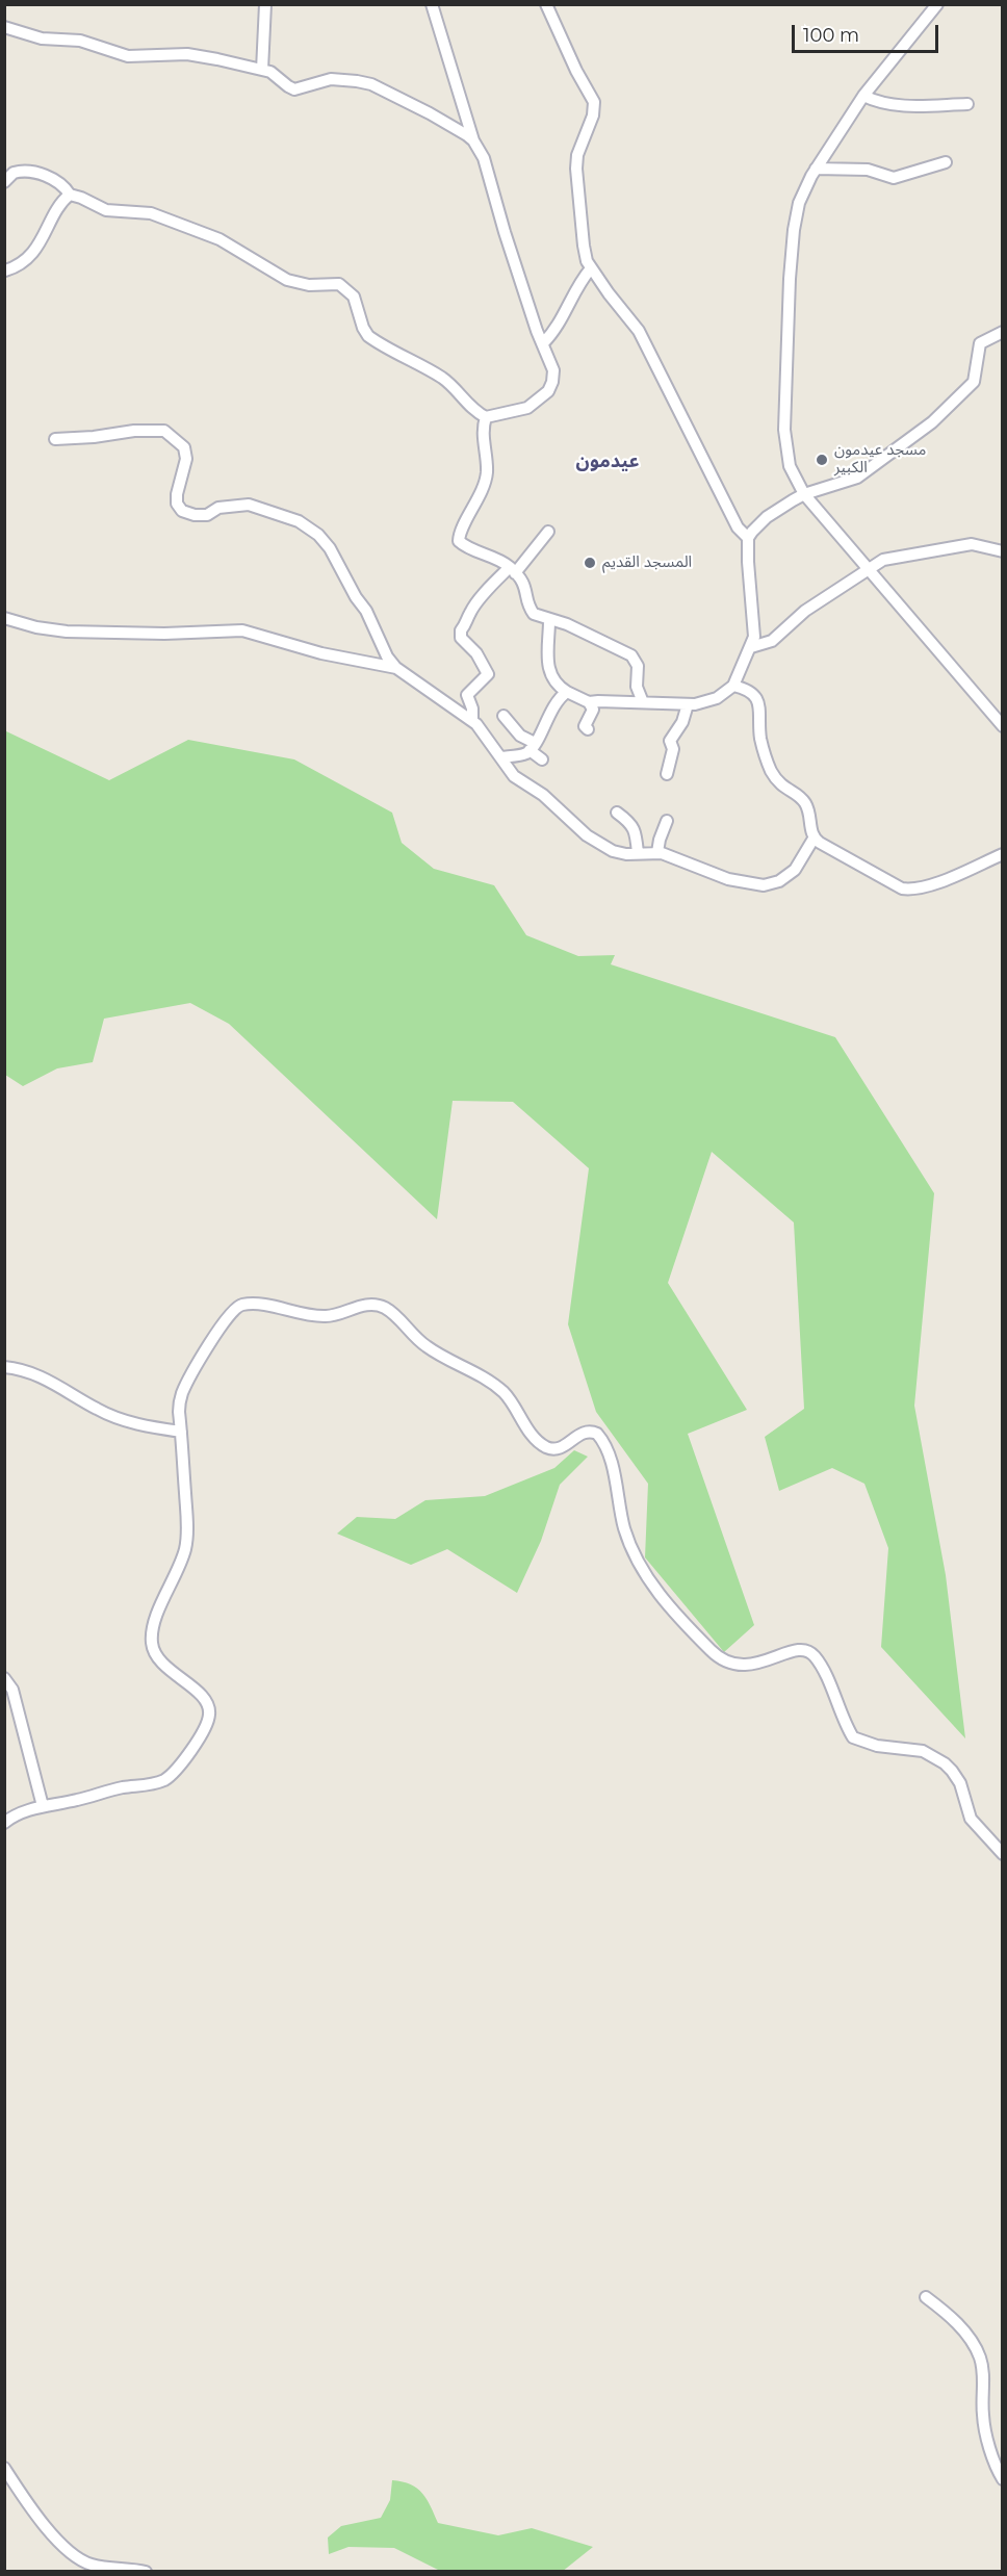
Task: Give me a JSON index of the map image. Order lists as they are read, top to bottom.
{
  "districts": ["عيدمون"],
  "places": ["مسجد عيدمون الكبير", "المسجد القديم"],
  "scale_bar": "100 m"
}
